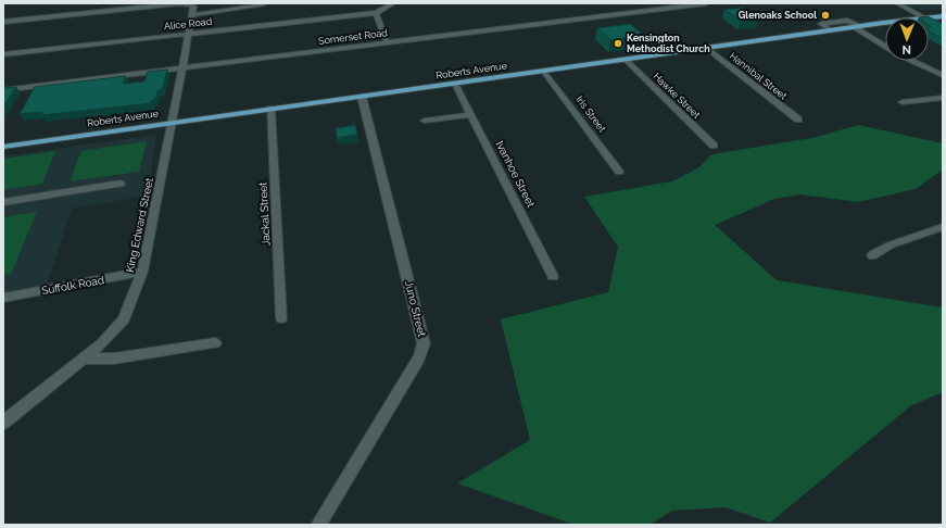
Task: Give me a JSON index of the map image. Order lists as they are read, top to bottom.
{
  "streets": {
    "main road": ["Roberts Avenue"],
    "street": [
      "Alice Road",
      "Somerset Road",
      "Hannibal Street",
      "Hawke Street",
      "Iris Street",
      "Ivanhoe Street",
      "Jackal Street",
      "King Edward Street",
      "Suffolk Road",
      "Juno Street"
    ]
  },
  "crossings": [
    ["Alice Road", "King Edward Street"],
    ["Somerset Road", "King Edward Street"],
    ["Roberts Avenue", "Hannibal Street"],
    ["Roberts Avenue", "Hawke Street"],
    ["Roberts Avenue", "Iris Street"],
    ["Roberts Avenue", "Ivanhoe Street"],
    ["Roberts Avenue", "Jackal Street"],
    ["Roberts Avenue", "King Edward Street"],
    ["Roberts Avenue", "Juno Street"],
    ["King Edward Street", "Suffolk Road"]
  ],
  "places": ["Glenoaks School", "Kensington Methodist Church"],
  "north": "bottom"
}
